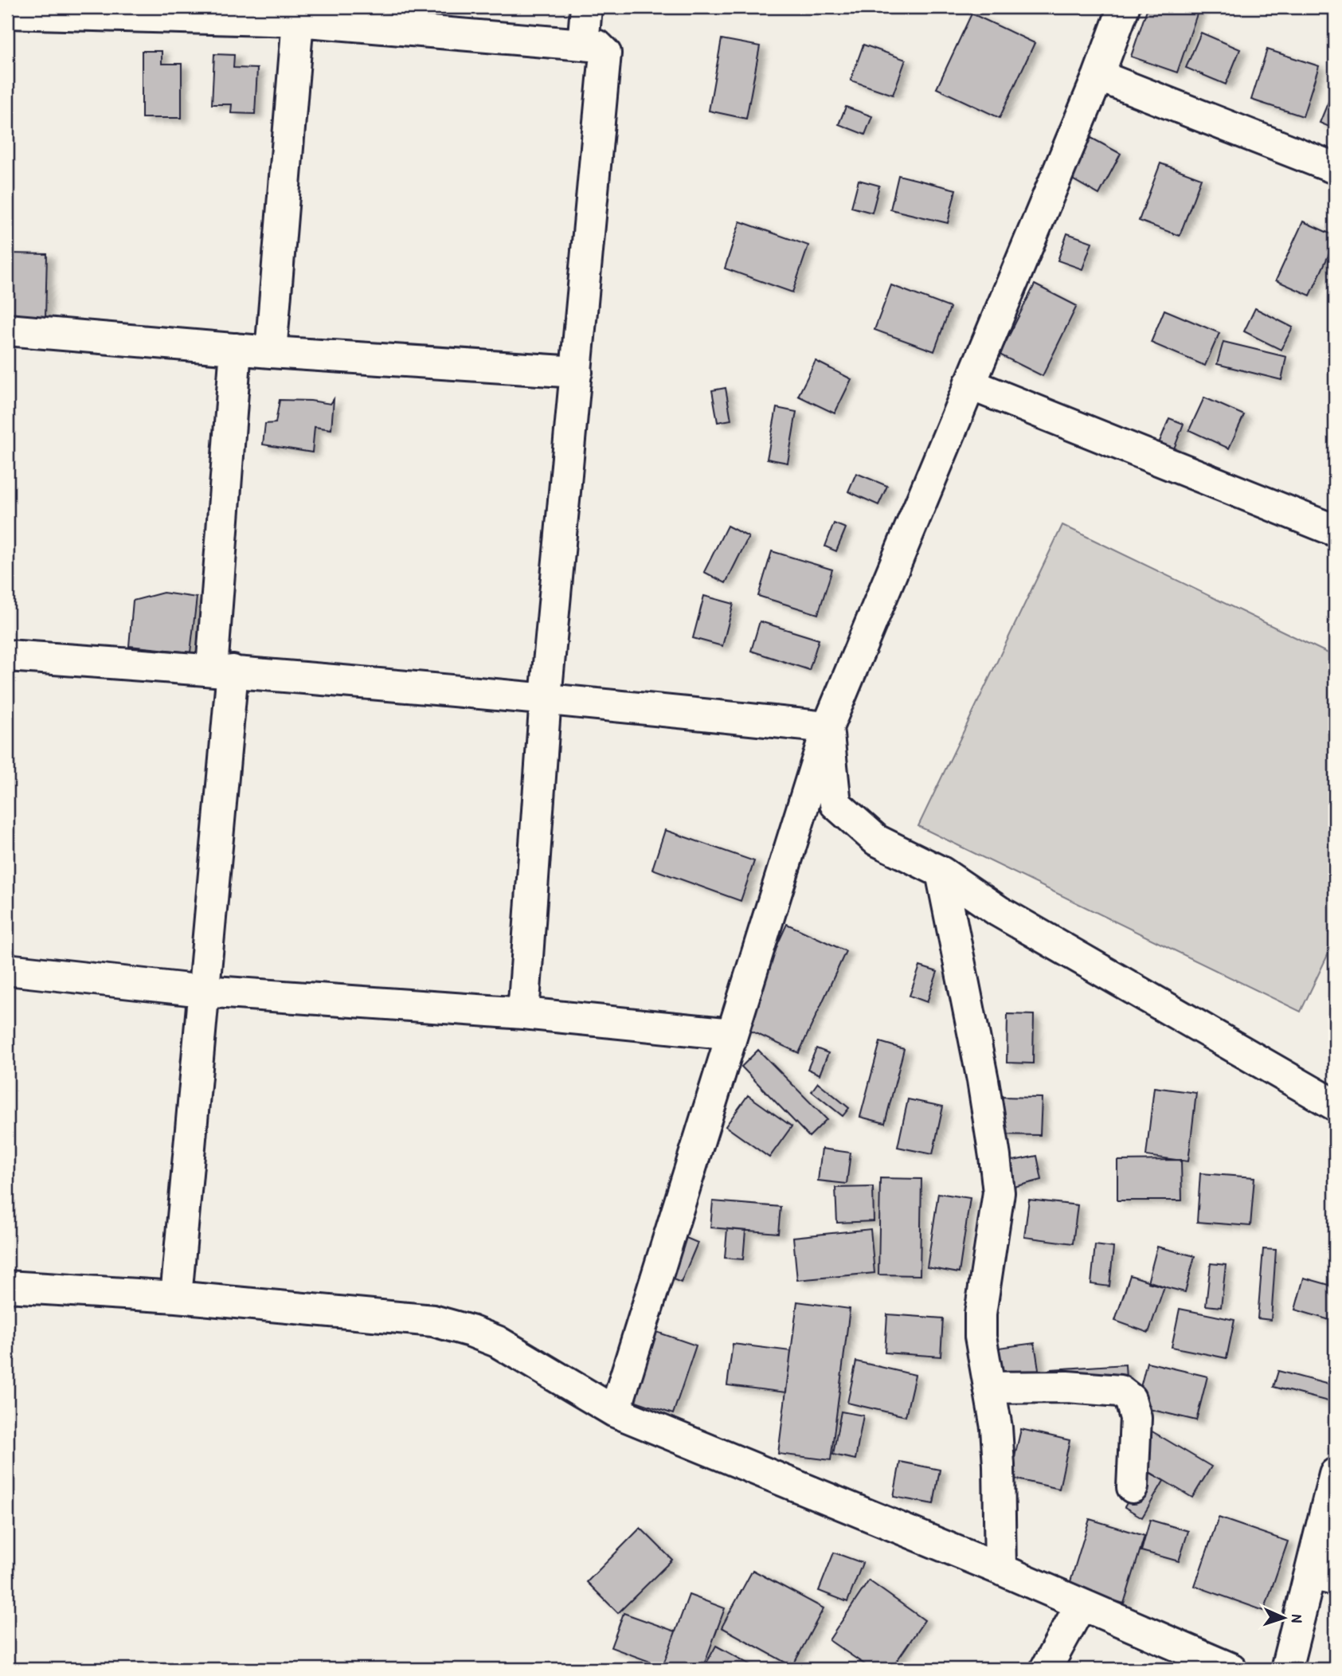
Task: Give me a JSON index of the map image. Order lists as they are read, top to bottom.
{
  "north": "right"
}
